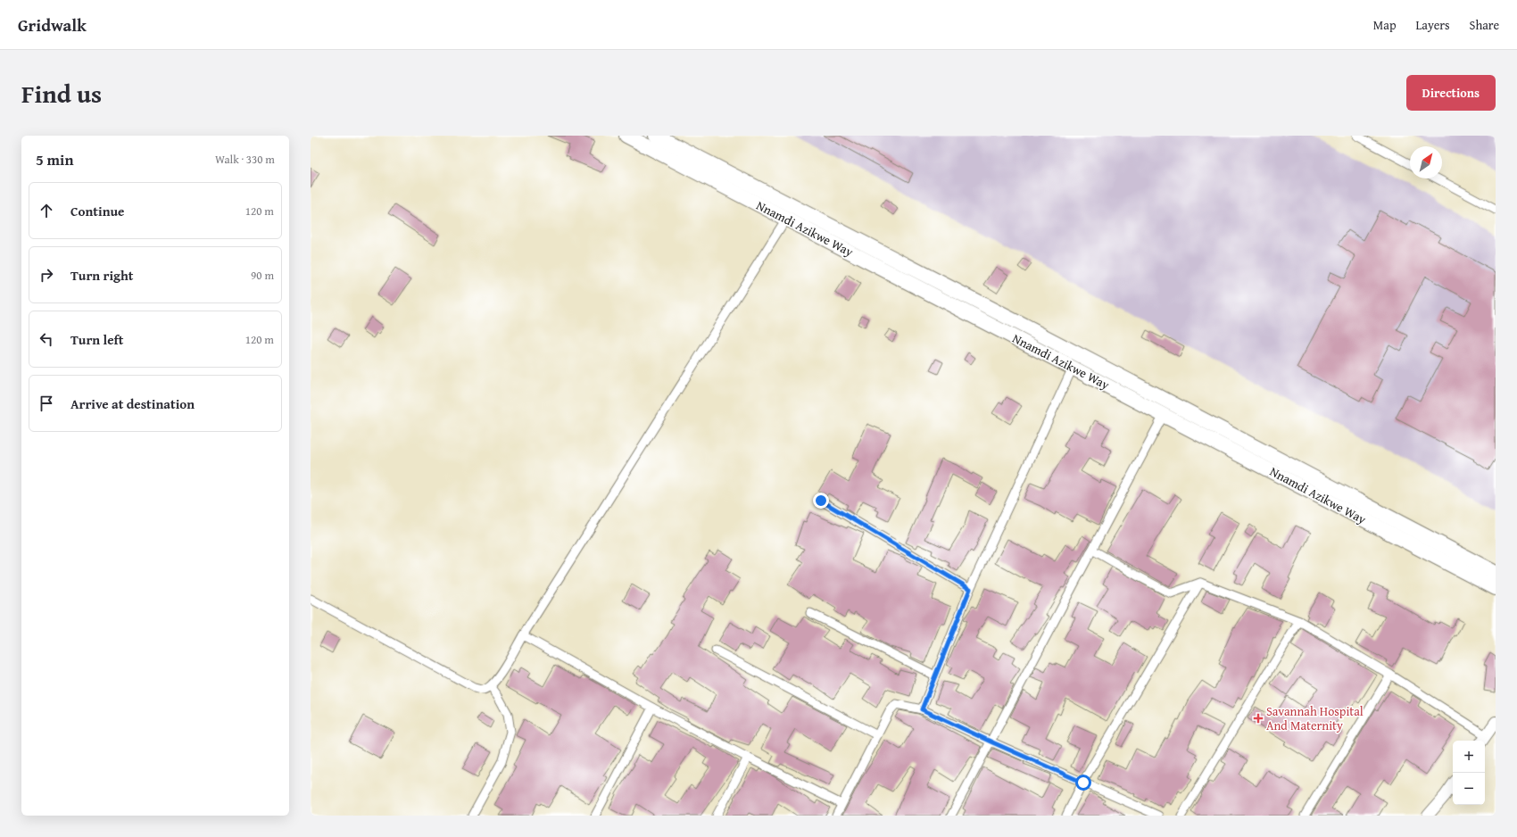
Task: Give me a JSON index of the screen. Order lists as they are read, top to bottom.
{
  "streets": {
    "highway": ["Nnamdi Azikwe Way"]
  },
  "places": {
    "health": ["Savannah Hospital And Maternity"]
  },
  "north": "top right",
  "page": {
    "header": "Gridwalk",
    "nav": ["Map", "Layers", "Share"],
    "title": "Find us",
    "buttons": "Directions",
    "heading": ["5 min", "Walk · 330 m"],
    "list": [
      ["Continue", "120 m"],
      ["Turn right", "90 m"],
      ["Turn left", "120 m"],
      "Arrive at destination"
    ],
    "map_buttons": ["+", "−"]
  }
}
